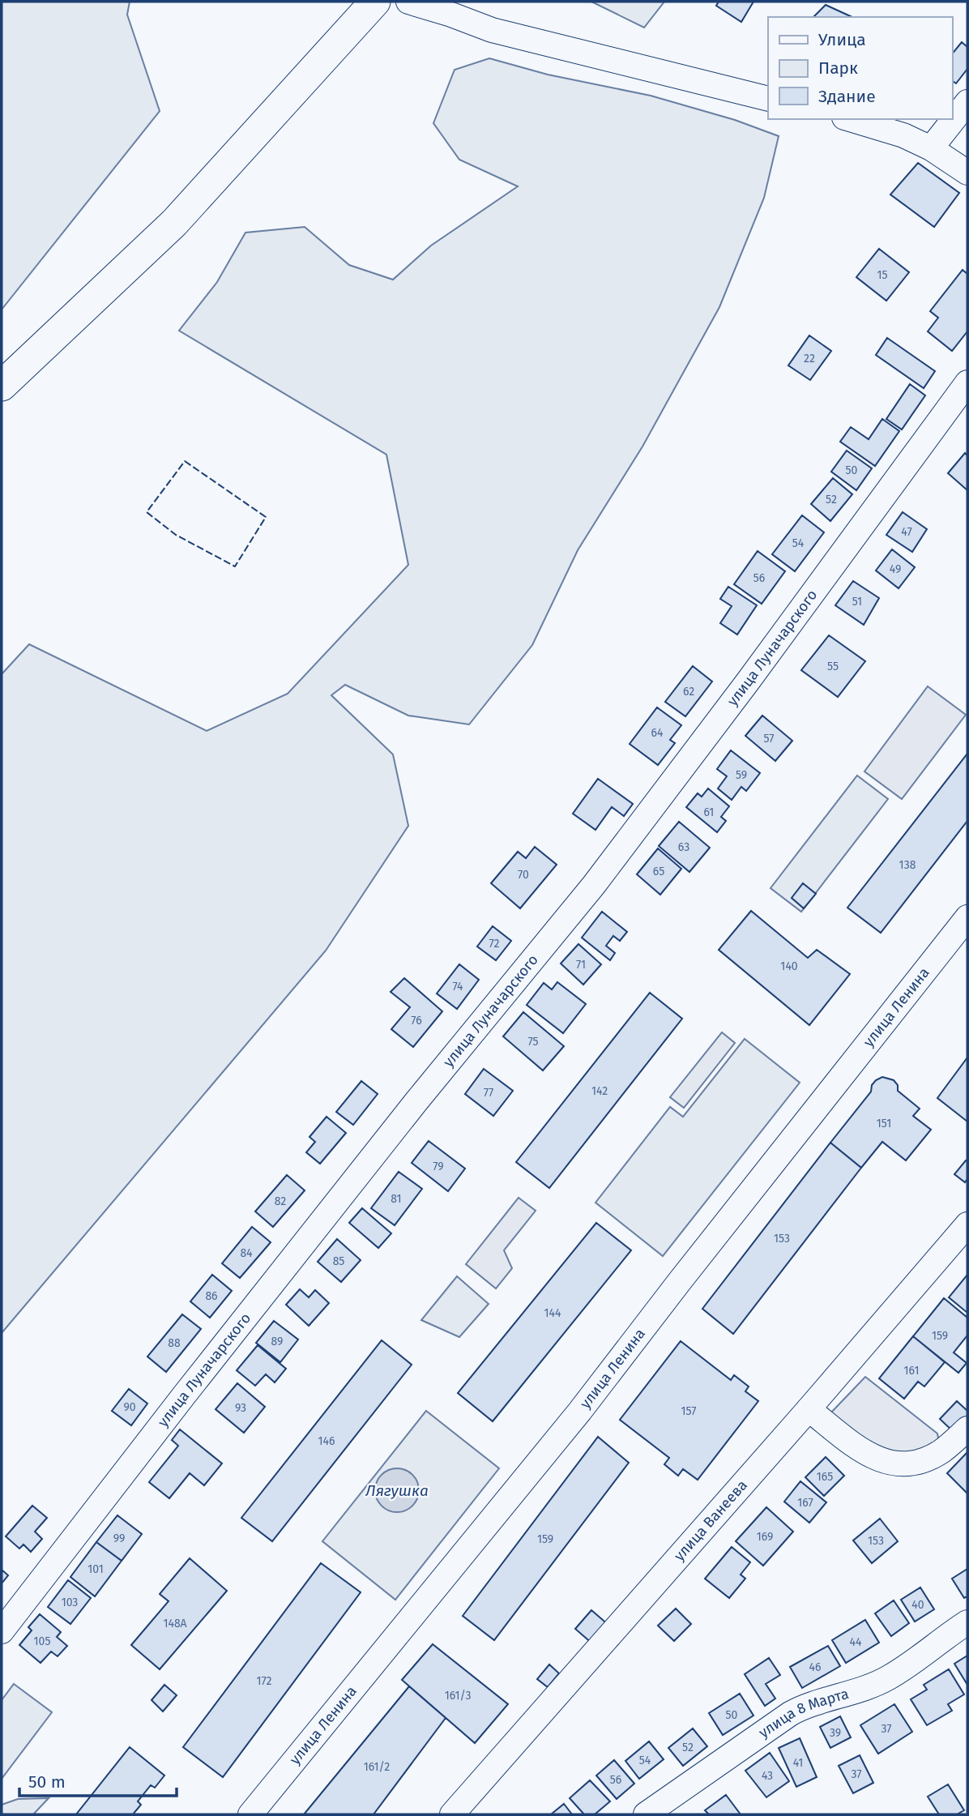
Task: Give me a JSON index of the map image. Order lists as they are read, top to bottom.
{
  "streets": {
    "street": [
      "улица Луначарского",
      "улица Ленина",
      "улица Ванеева",
      "улица 8 Марта"
    ]
  },
  "water": ["Лягушка"],
  "house_numbers": [
    "15",
    "22",
    "50",
    "52",
    "47",
    "54",
    "49",
    "56",
    "51",
    "55",
    "62",
    "64",
    "57",
    "59",
    "61",
    "63",
    "138",
    "65",
    "70",
    "72",
    "71",
    "140",
    "74",
    "76",
    "75",
    "142",
    "77",
    "151",
    "79",
    "81",
    "82",
    "153",
    "84",
    "85",
    "86",
    "144",
    "159",
    "89",
    "88",
    "161",
    "90",
    "93",
    "157",
    "146",
    "165",
    "167",
    "169",
    "99",
    "159",
    "153",
    "101",
    "103",
    "40",
    "148А",
    "105",
    "44",
    "46",
    "172",
    "161/3",
    "50",
    "37",
    "39",
    "52",
    "54",
    "41",
    "161/2",
    "37",
    "43",
    "56"
  ],
  "legend": ["Улица", "Парк", "Здание"],
  "scale_bar": "50 m"
}
